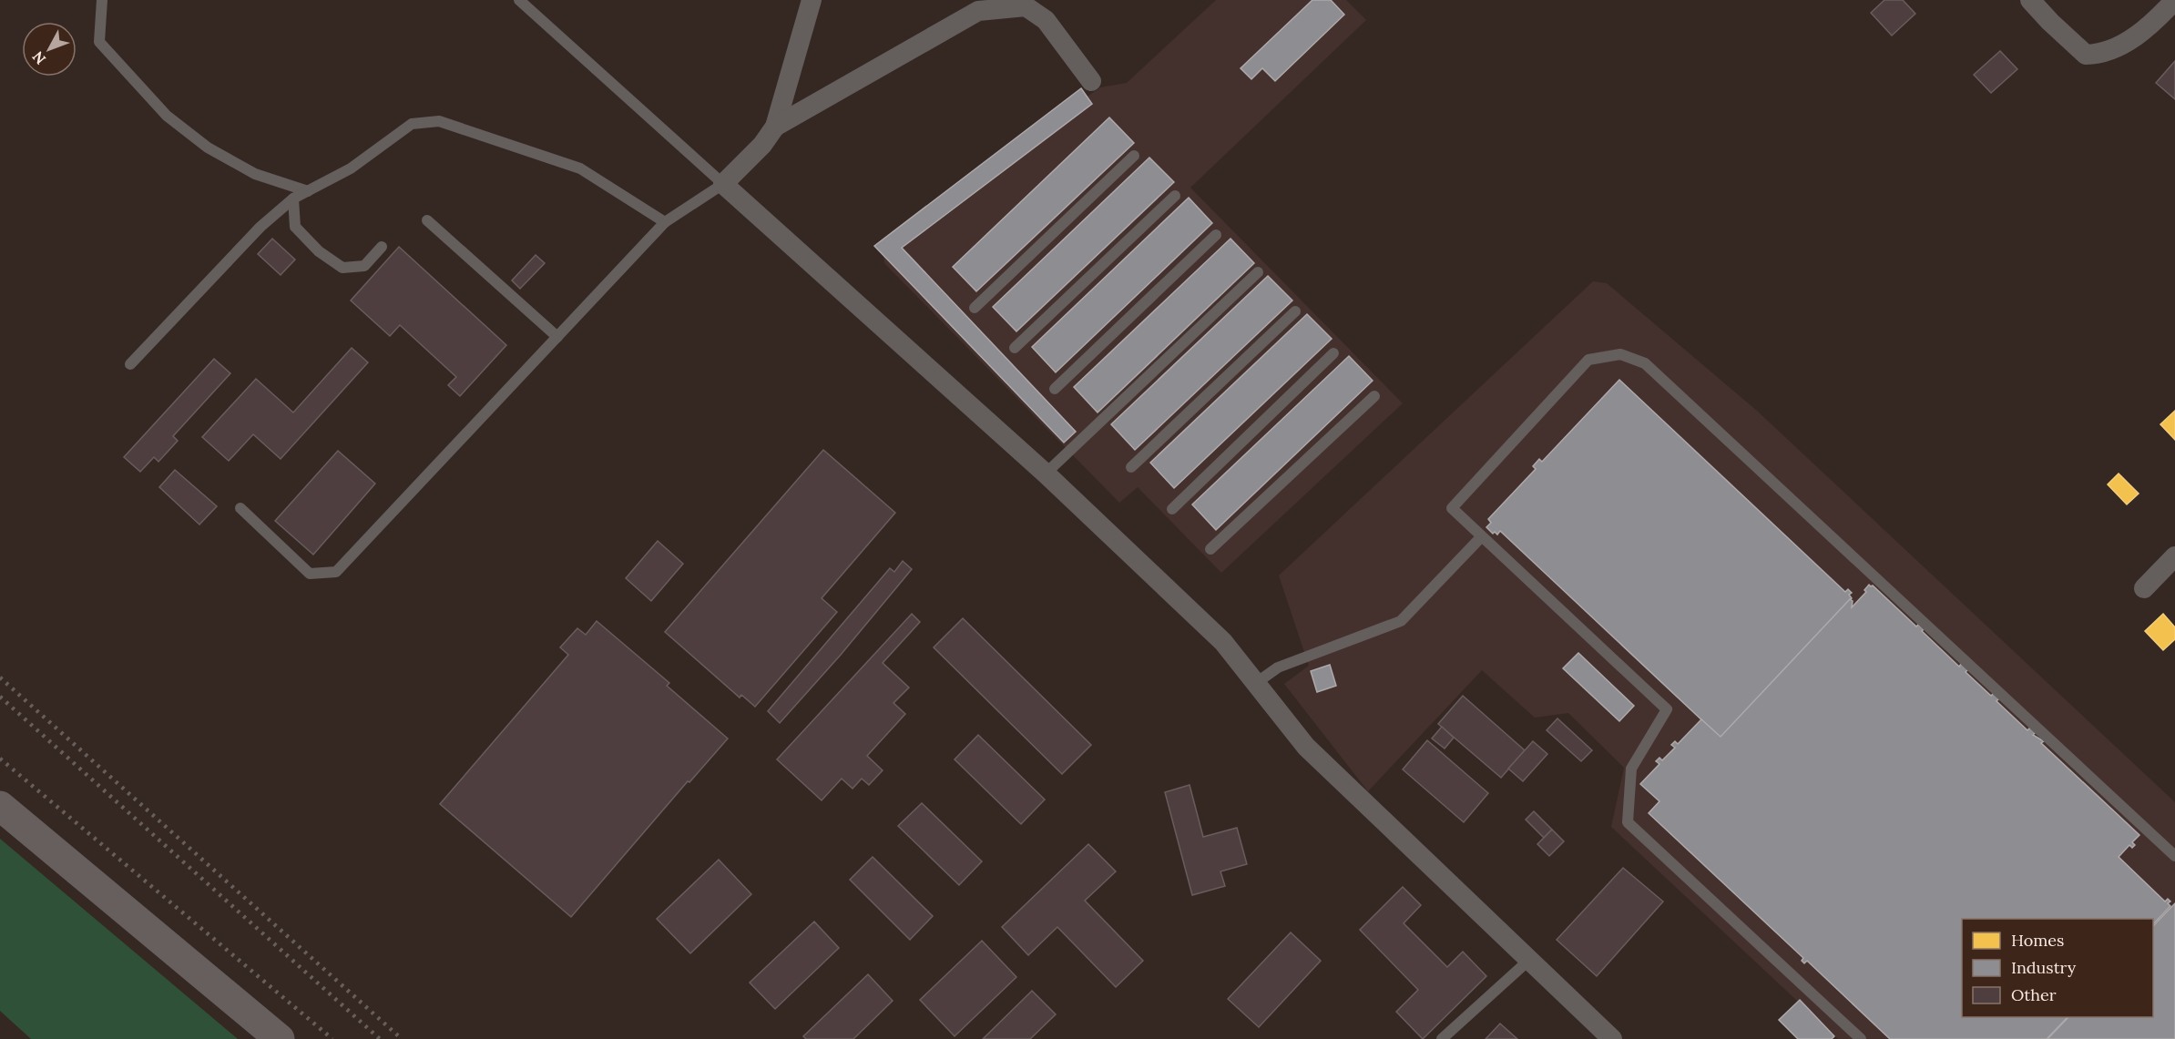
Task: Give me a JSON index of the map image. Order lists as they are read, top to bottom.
{
  "legend": ["Homes", "Industry", "Other"],
  "north": "bottom left"
}
